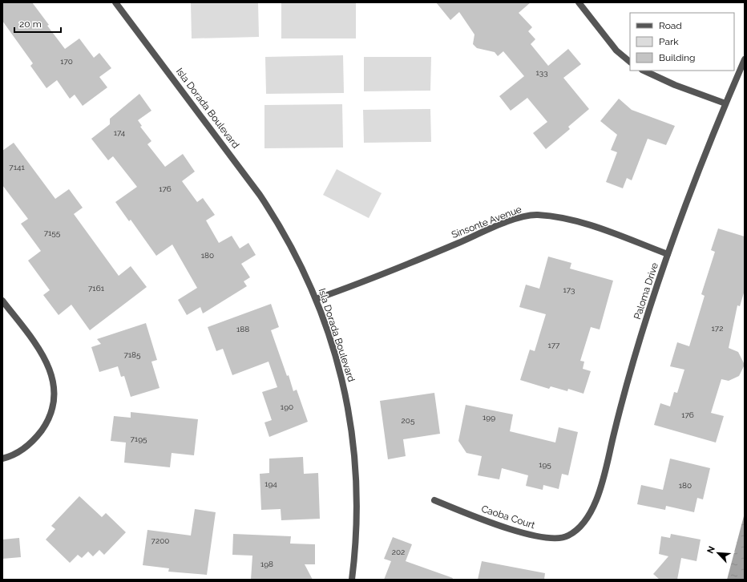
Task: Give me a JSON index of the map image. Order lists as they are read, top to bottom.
{
  "streets": {
    "street": [
      "Isla Dorada Boulevard",
      "Sinsonte Avenue",
      "Paloma Drive",
      "Caoba Court"
    ]
  },
  "crossings": [
    ["Isla Dorada Boulevard", "Sinsonte Avenue"],
    ["Sinsonte Avenue", "Paloma Drive"],
    ["Paloma Drive", "Caoba Court"]
  ],
  "house_numbers": [
    "170",
    "133",
    "174",
    "7141",
    "176",
    "7155",
    "180",
    "7161",
    "173",
    "172",
    "188",
    "177",
    "7185",
    "190",
    "176",
    "199",
    "205",
    "7195",
    "195",
    "194",
    "180",
    "7200",
    "202",
    "198"
  ],
  "legend": ["Road", "Park", "Building"],
  "scale_bar": "20 m",
  "north": "top left"
}
